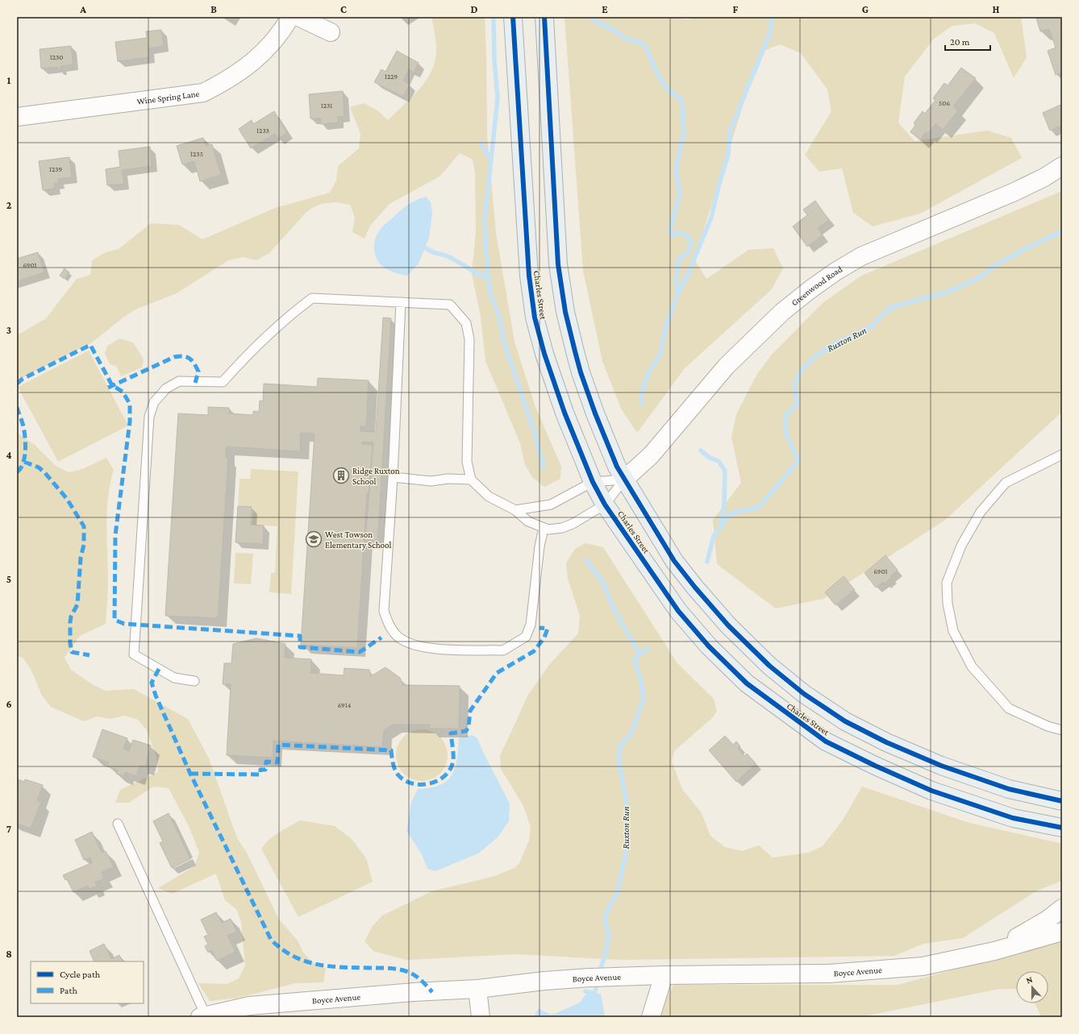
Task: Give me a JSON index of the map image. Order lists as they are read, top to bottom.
{
  "streets": {
    "main road": ["Charles Street"],
    "street": ["Wine Spring Lane", "Greenwood Road", "Boyce Avenue"]
  },
  "crossings": [
    ["Greenwood Road", "Charles Street"]
  ],
  "water": ["Ruxton Run"],
  "places": {
    "building": ["Ridge Ruxton School"],
    "school or university": ["West Towson Elementary School"]
  },
  "house_numbers": [
    "1230",
    "1229",
    "506",
    "1231",
    "1233",
    "1235",
    "1239",
    "6901",
    "6901",
    "6914"
  ],
  "legend": ["Cycle path", "Path"],
  "scale_bar": "20 m",
  "north": "top",
  "grid": {
    "columns": [
      "A",
      "B",
      "C",
      "D",
      "E",
      "F",
      "G",
      "H"
    ],
    "rows": [
      "1",
      "2",
      "3",
      "4",
      "5",
      "6",
      "7",
      "8"
    ]
  }
}
